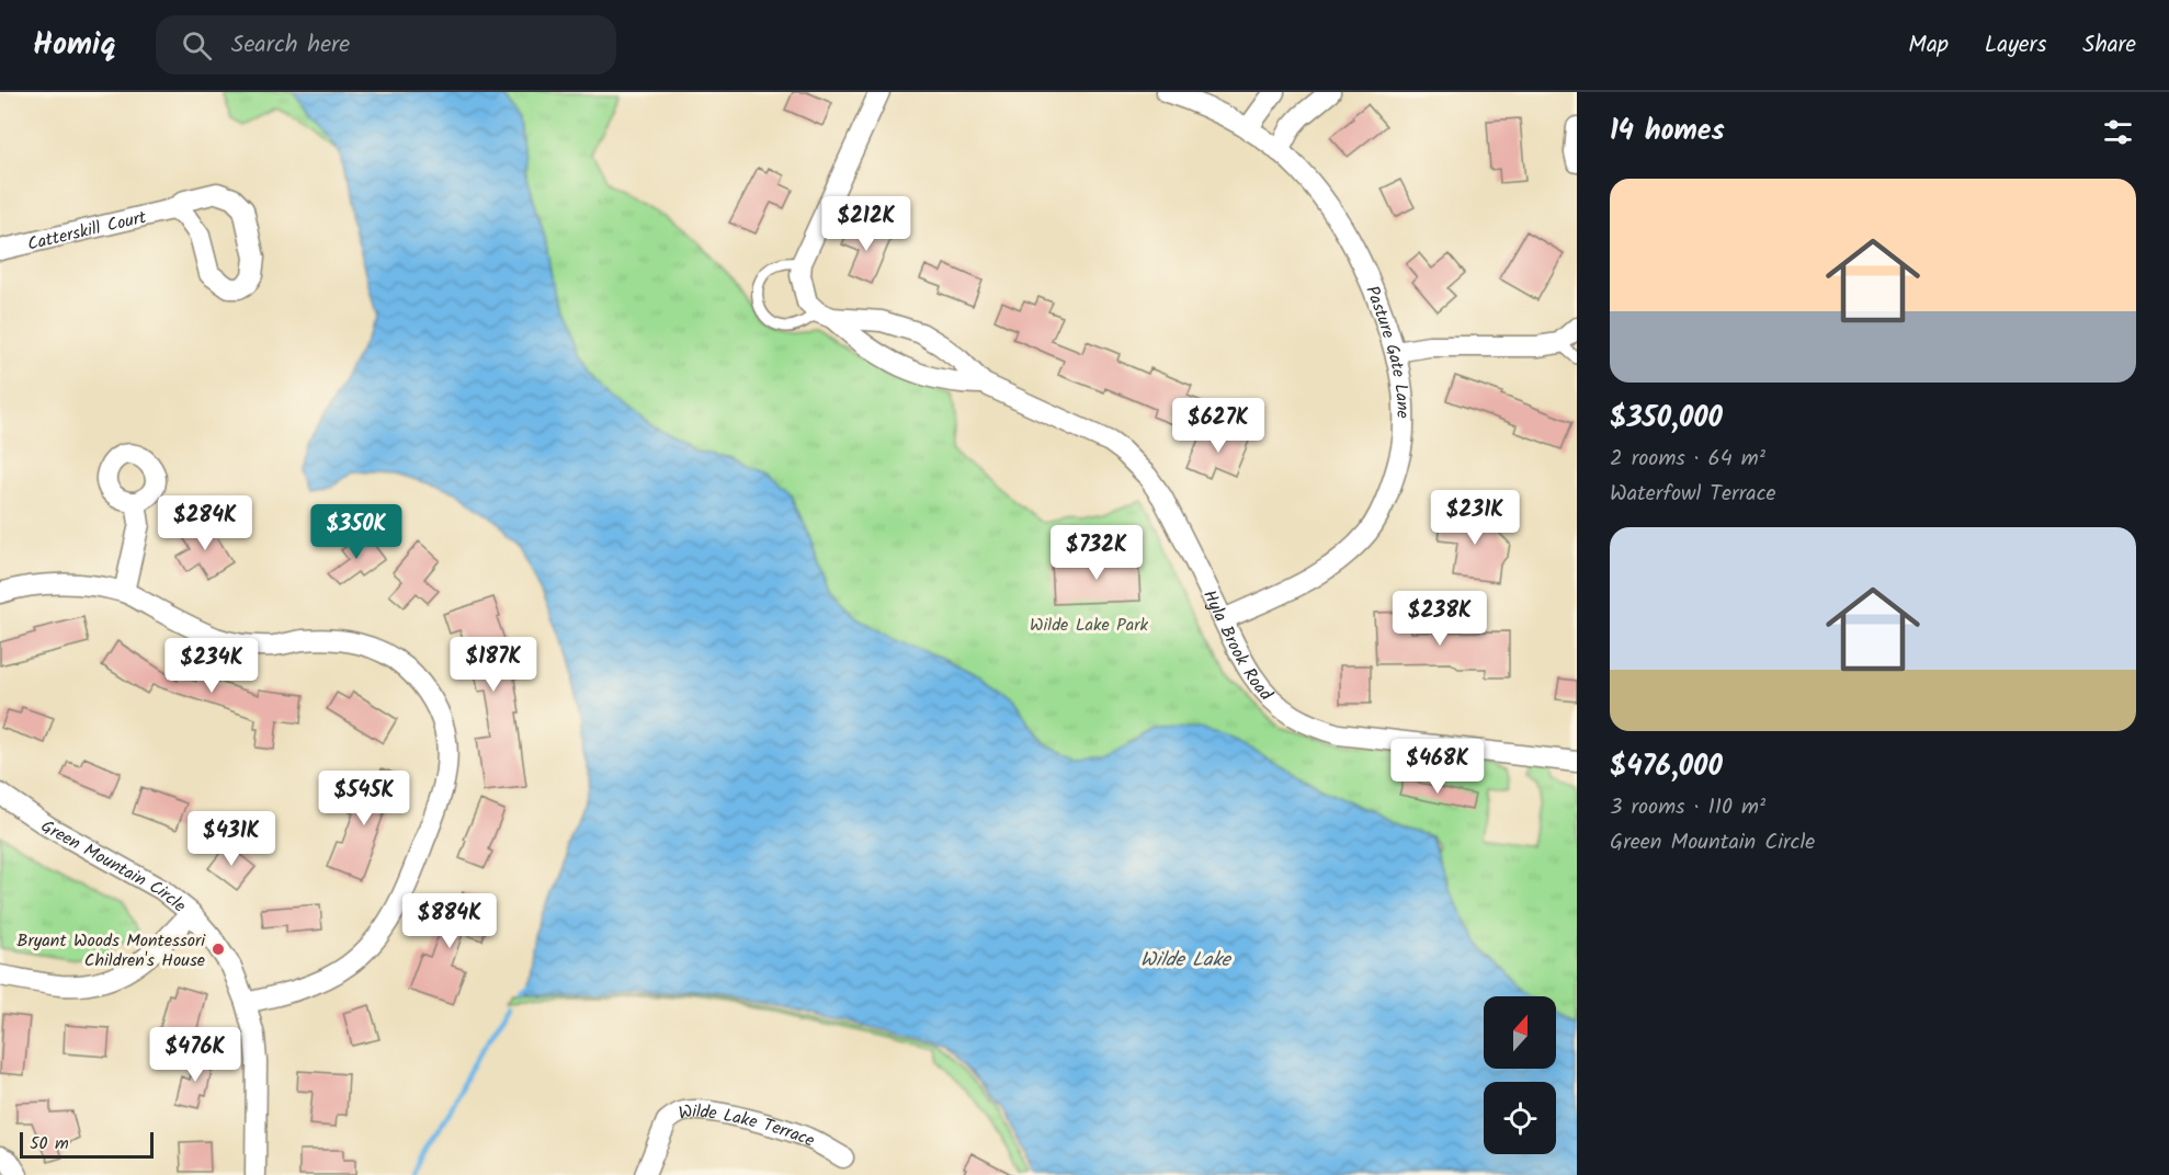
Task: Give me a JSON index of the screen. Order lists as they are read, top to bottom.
{
  "streets": {
    "street": [
      "Catterskill Court",
      "Pasture Gate Lane",
      "Hyla Brook Road",
      "Green Mountain Circle",
      "Wilde Lake Terrace"
    ]
  },
  "crossings": [
    ["Pasture Gate Lane", "Hyla Brook Road"]
  ],
  "water": ["Wilde Lake"],
  "parks": ["Wilde Lake Park"],
  "places": ["Bryant Woods Montessori Children's House"],
  "scale_bar": "50 m",
  "north": "top",
  "page": {
    "header": "Homiq",
    "search": "Search here",
    "nav": ["Map", "Layers", "Share"],
    "heading": "14 homes",
    "list": [
      {
        "name": "$350,000",
        "note": "2 rooms · 64 m² · Waterfowl Terrace"
      },
      {
        "name": "$476,000",
        "note": "3 rooms · 110 m² · Green Mountain Circle"
      }
    ],
    "price": [
      "$212K",
      "$627K",
      "$231K",
      "$284K",
      "$350K",
      "$732K",
      "$238K",
      "$187K",
      "$234K",
      "$468K",
      "$545K",
      "$431K",
      "$884K",
      "$476K"
    ],
    "scale": "50 m"
  }
}
